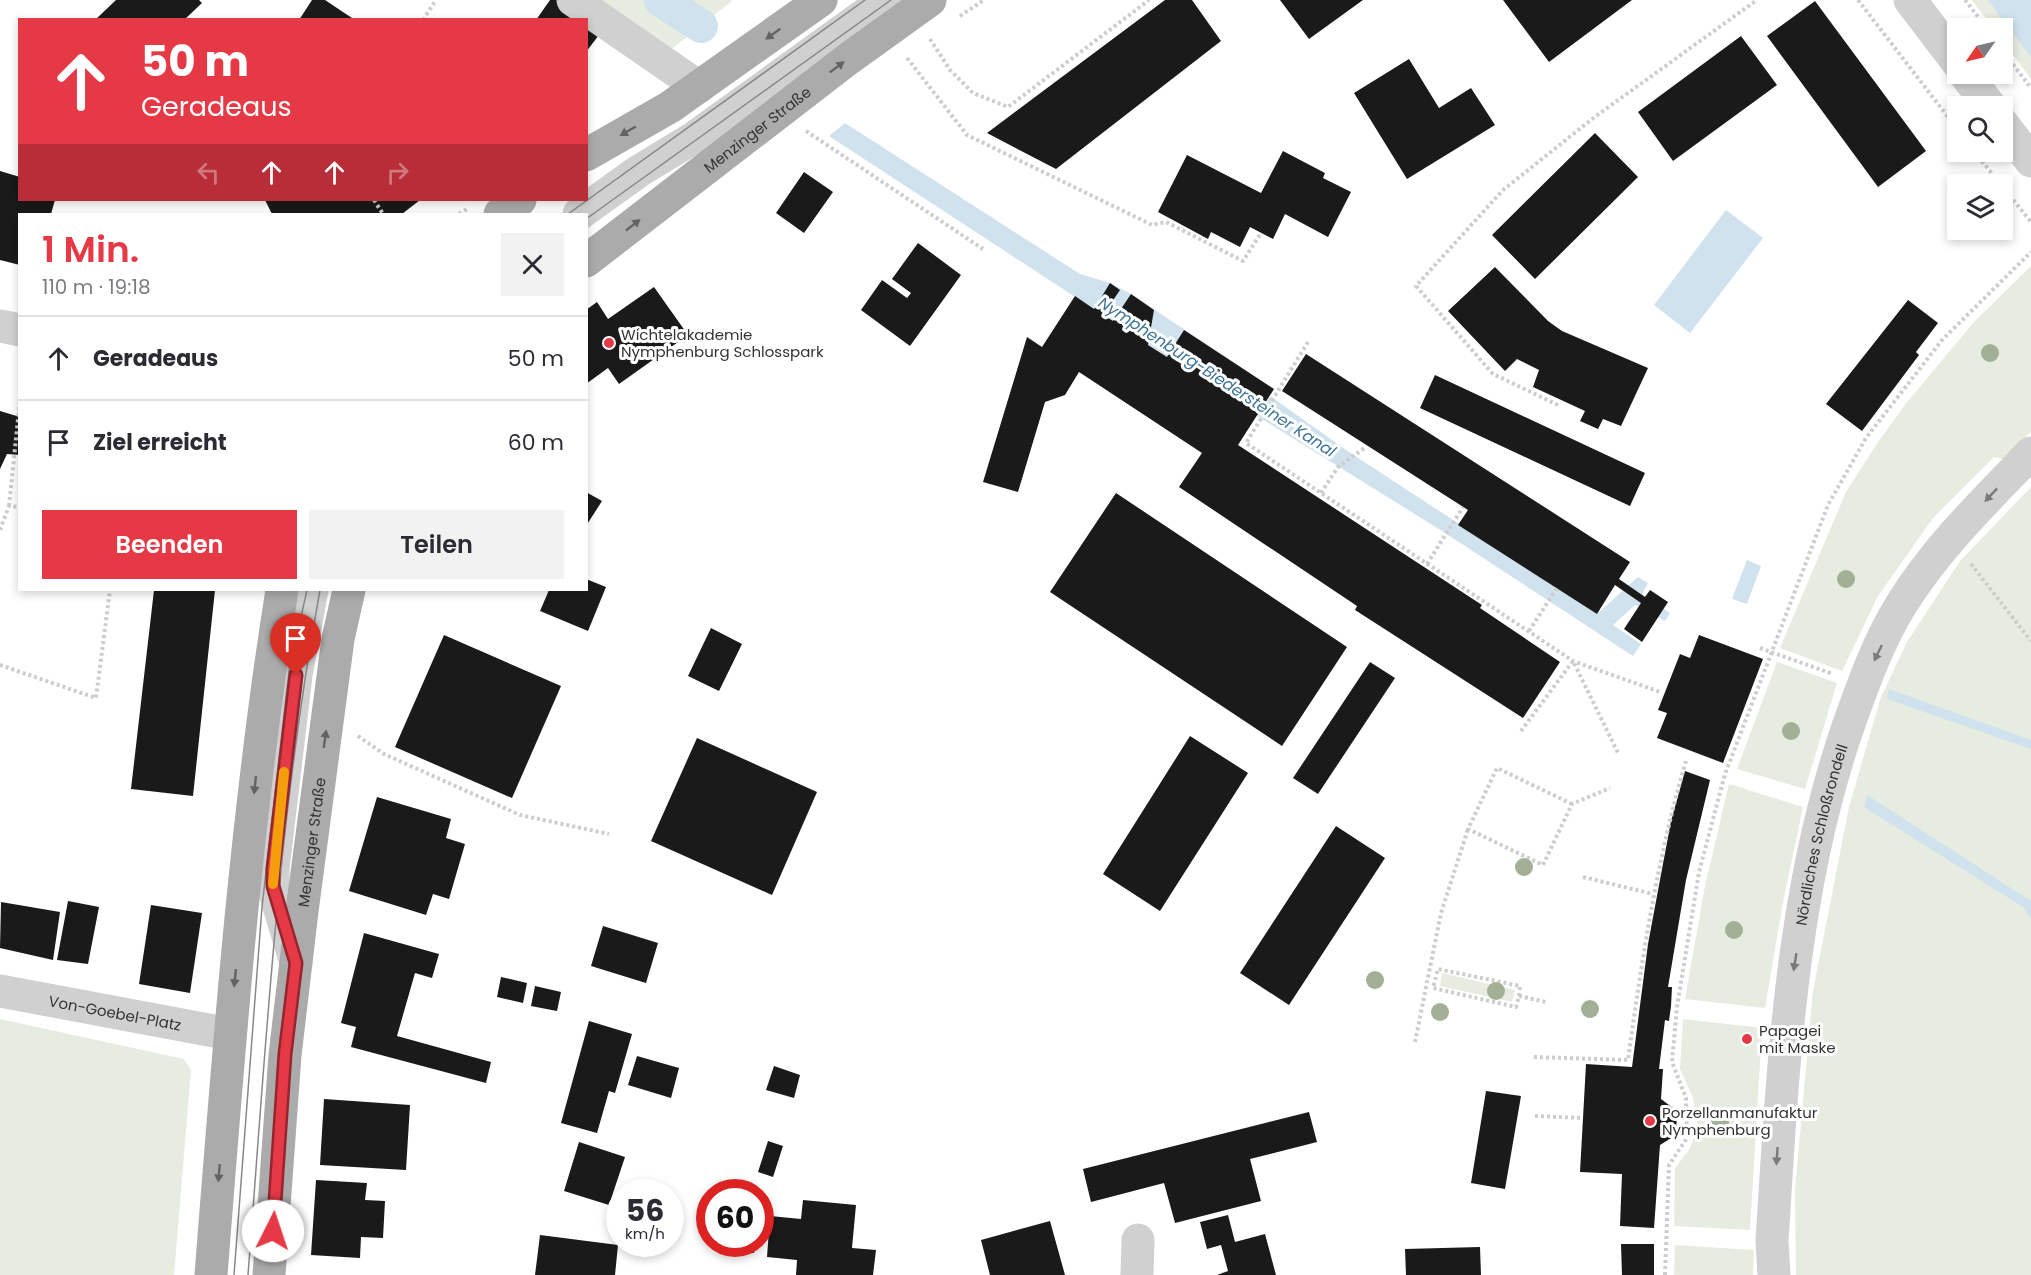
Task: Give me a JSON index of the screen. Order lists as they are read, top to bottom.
{
  "streets": {
    "main road": ["Menzinger Straße"],
    "street": ["Nördliches Schloßrondell", "Von-Goebel-Platz"]
  },
  "one_way": ["Nördliches Schloßrondell"],
  "water": ["Nymphenburg-Biedersteiner Kanal"],
  "places": ["Wichtelakademie Nymphenburg Schlosspark", "Papagei mit Maske", "Porzellanmanufaktur Nymphenburg"],
  "north": "bottom left",
  "page": {
    "turn": ["50 m", "Geradeaus"],
    "heading": ["1 Min.", "110 m · 19:18"],
    "list": [
      {
        "name": "Geradeaus",
        "value": "50 m"
      },
      {
        "name": "Ziel erreicht",
        "value": "60 m"
      }
    ],
    "buttons": ["Beenden", "Teilen"],
    "speed": "56 km/h",
    "limit": "60"
  }
}
